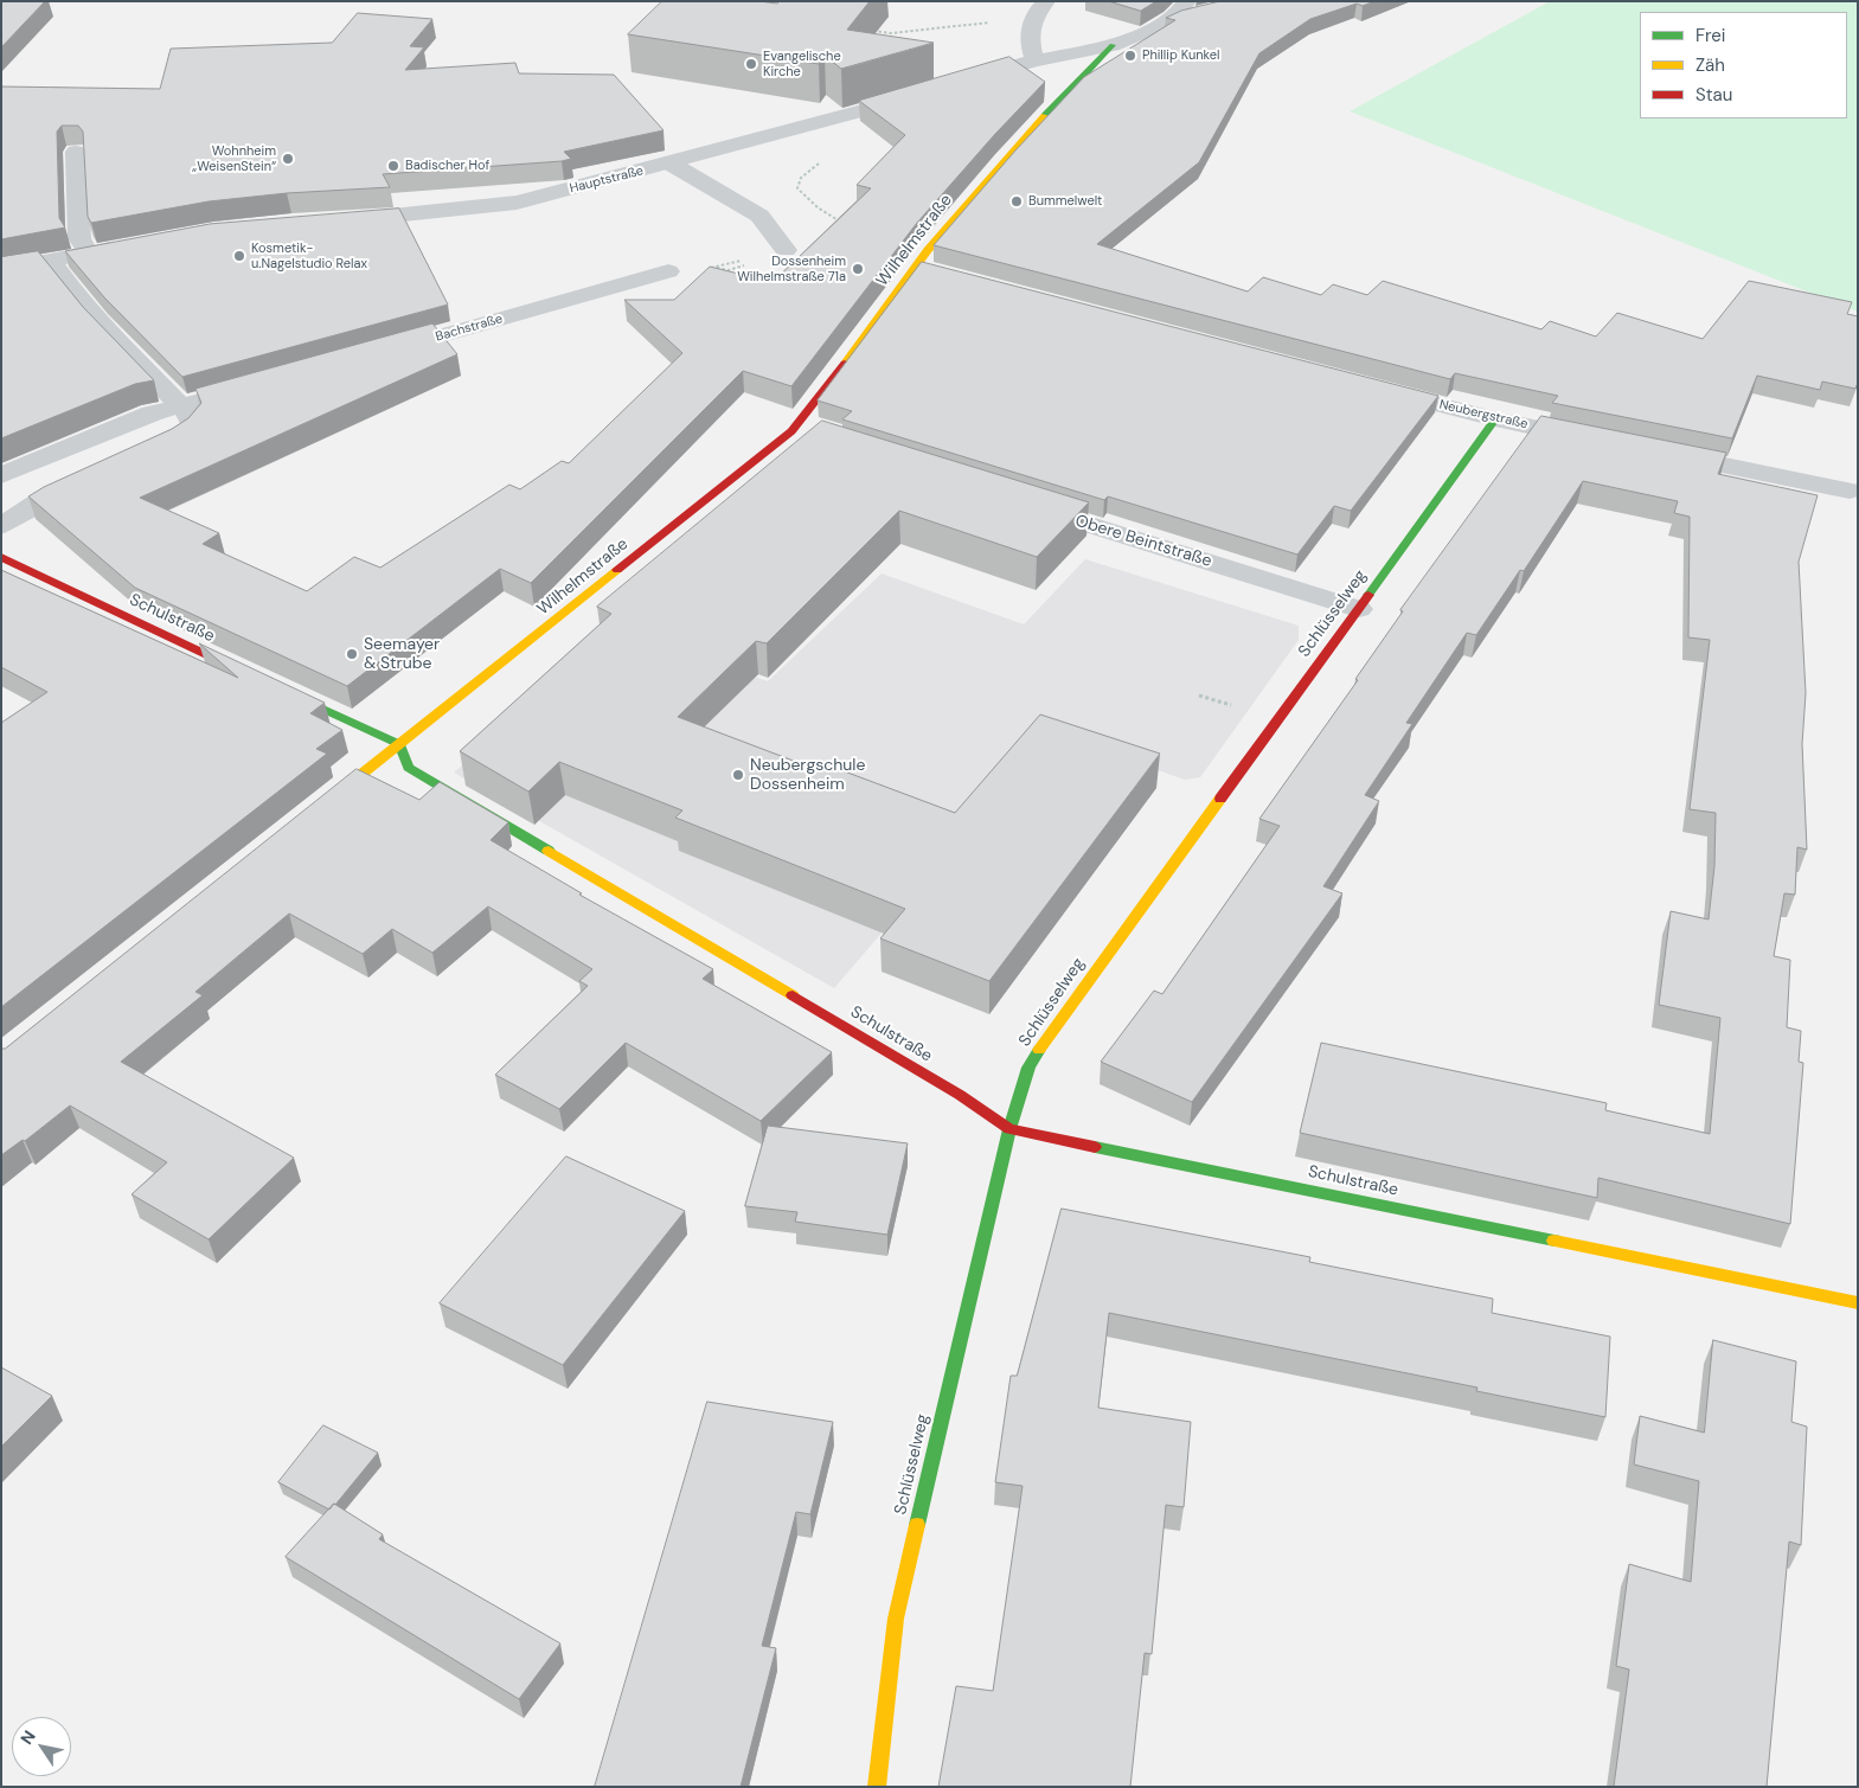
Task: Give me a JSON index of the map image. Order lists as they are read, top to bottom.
{
  "streets": {
    "street": [
      "Hauptstraße",
      "Wilhelmstraße",
      "Bachstraße",
      "Neubergstraße",
      "Obere Beintstraße",
      "Schlüsselweg",
      "Schulstraße"
    ]
  },
  "crossings": [
    ["Wilhelmstraße", "Schulstraße"],
    ["Neubergstraße", "Schlüsselweg"],
    ["Obere Beintstraße", "Schlüsselweg"],
    ["Schlüsselweg", "Schulstraße"]
  ],
  "places": [
    "Phillip Kunkel",
    "Evangelische Kirche",
    "Wohnheim „WeisenStein“",
    "Badischer Hof",
    "Bummelwelt",
    "Kosmetik- u.Nagelstudio Relax",
    "Dossenheim Wilhelmstraße 71a",
    "Seemayer & Strube",
    "Neubergschule Dossenheim"
  ],
  "legend": ["Frei", "Zäh", "Stau"],
  "north": "top left"
}
